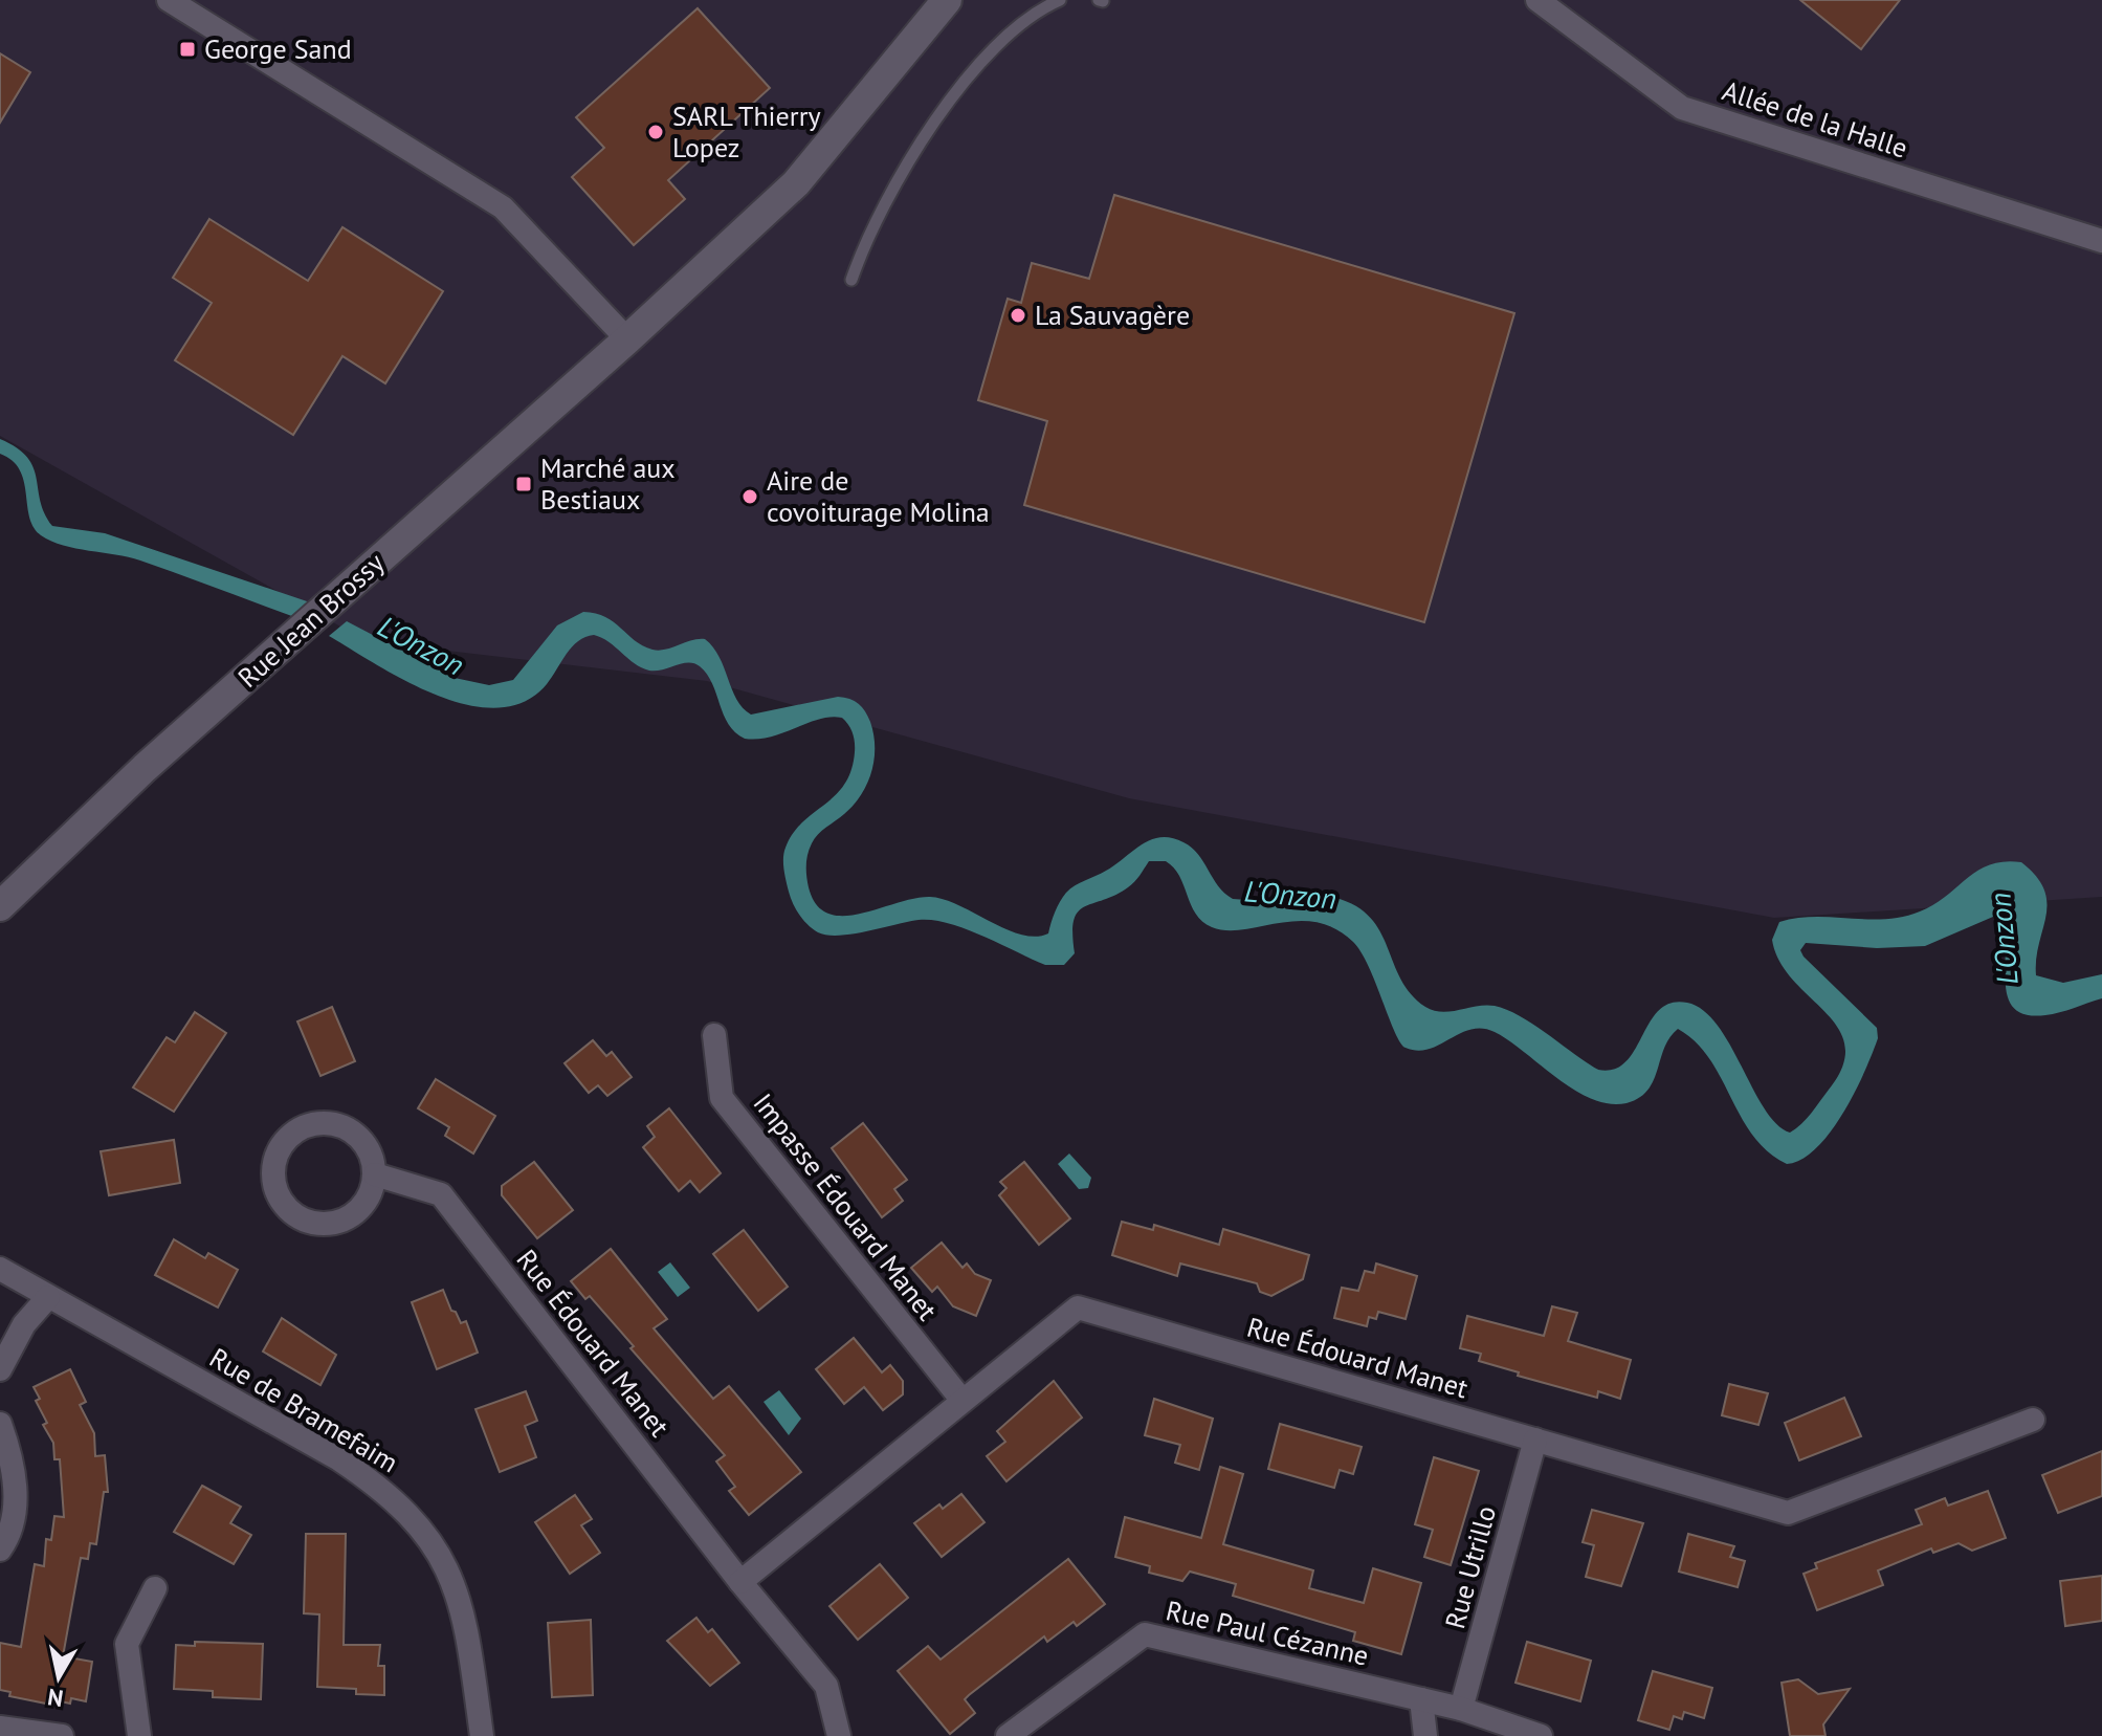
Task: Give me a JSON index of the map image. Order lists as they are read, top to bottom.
{
  "streets": {
    "street": [
      "Allée de la Halle",
      "Rue Jean Brossy",
      "Impasse Édouard Manet",
      "Rue Édouard Manet",
      "Rue de Bramefaim",
      "Rue Utrillo",
      "Rue Paul Cézanne"
    ]
  },
  "crossings": [
    ["Impasse Édouard Manet", "Rue Édouard Manet"],
    ["Rue Édouard Manet", "Rue Utrillo"],
    ["Rue Utrillo", "Rue Paul Cézanne"]
  ],
  "water": ["L'Onzon"],
  "places": {
    "transit": ["George Sand", "Marché aux Bestiaux"],
    "other": ["SARL Thierry Lopez", "La Sauvagère", "Aire de covoiturage Molina"]
  },
  "north": "bottom"
}
